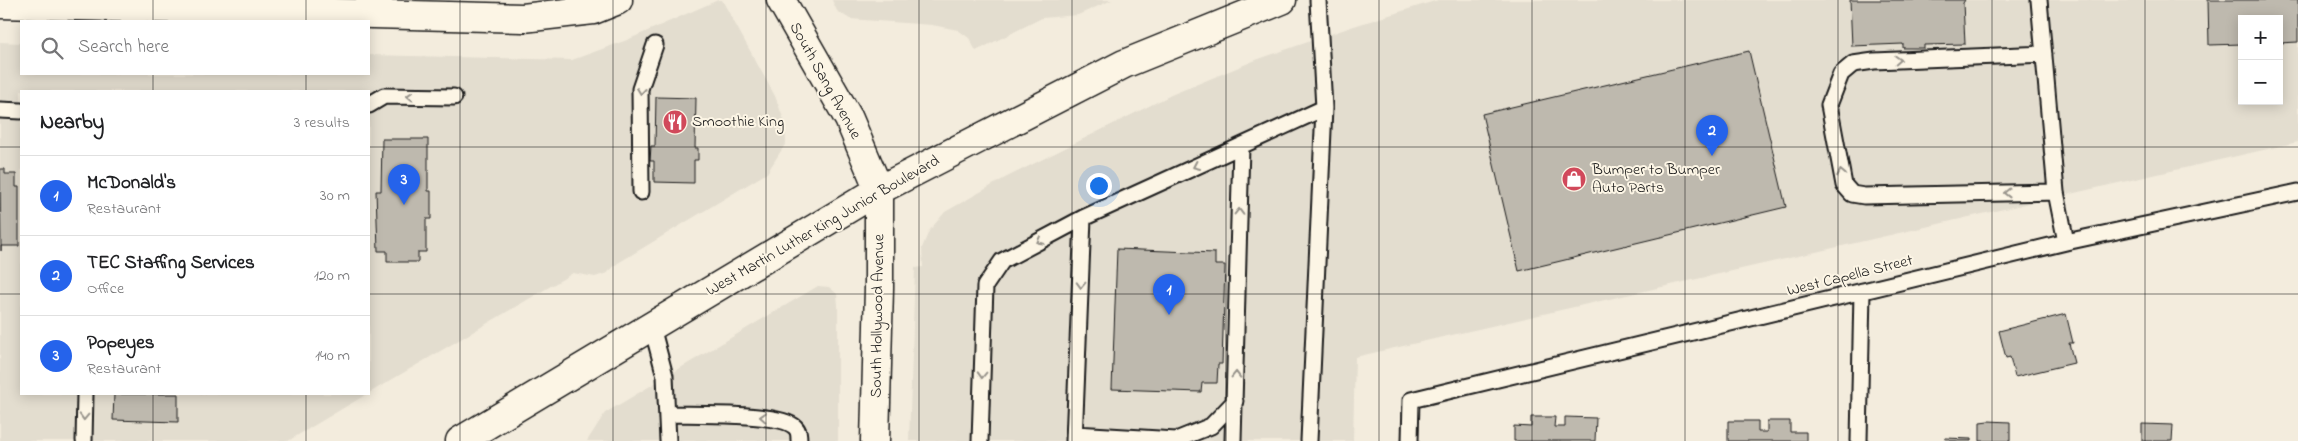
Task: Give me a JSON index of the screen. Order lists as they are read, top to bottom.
{
  "streets": {
    "street": ["South Sang Avenue", "West Martin Luther King Junior Boulevard", "South Hollywood Avenue"],
    "lane": ["West Capella Street"]
  },
  "crossings": [
    ["South Sang Avenue", "West Martin Luther King Junior Boulevard"],
    ["South Sang Avenue", "South Hollywood Avenue"],
    ["West Martin Luther King Junior Boulevard", "South Hollywood Avenue"]
  ],
  "places": {
    "restaurant": ["Smoothie King"],
    "shop": ["Bumper to Bumper Auto Parts"]
  },
  "page": {
    "map_buttons": ["+", "−"],
    "search": "Search here",
    "heading": ["Nearby", "3 results"],
    "pins": ["2", "3", "1"],
    "list": [
      {
        "mark": "1",
        "name": "McDonald's",
        "note": "Restaurant",
        "value": "30 m"
      },
      {
        "mark": "2",
        "name": "TEC Staffing Services",
        "note": "Office",
        "value": "120 m"
      },
      {
        "mark": "3",
        "name": "Popeyes",
        "note": "Restaurant",
        "value": "140 m"
      }
    ]
  }
}
